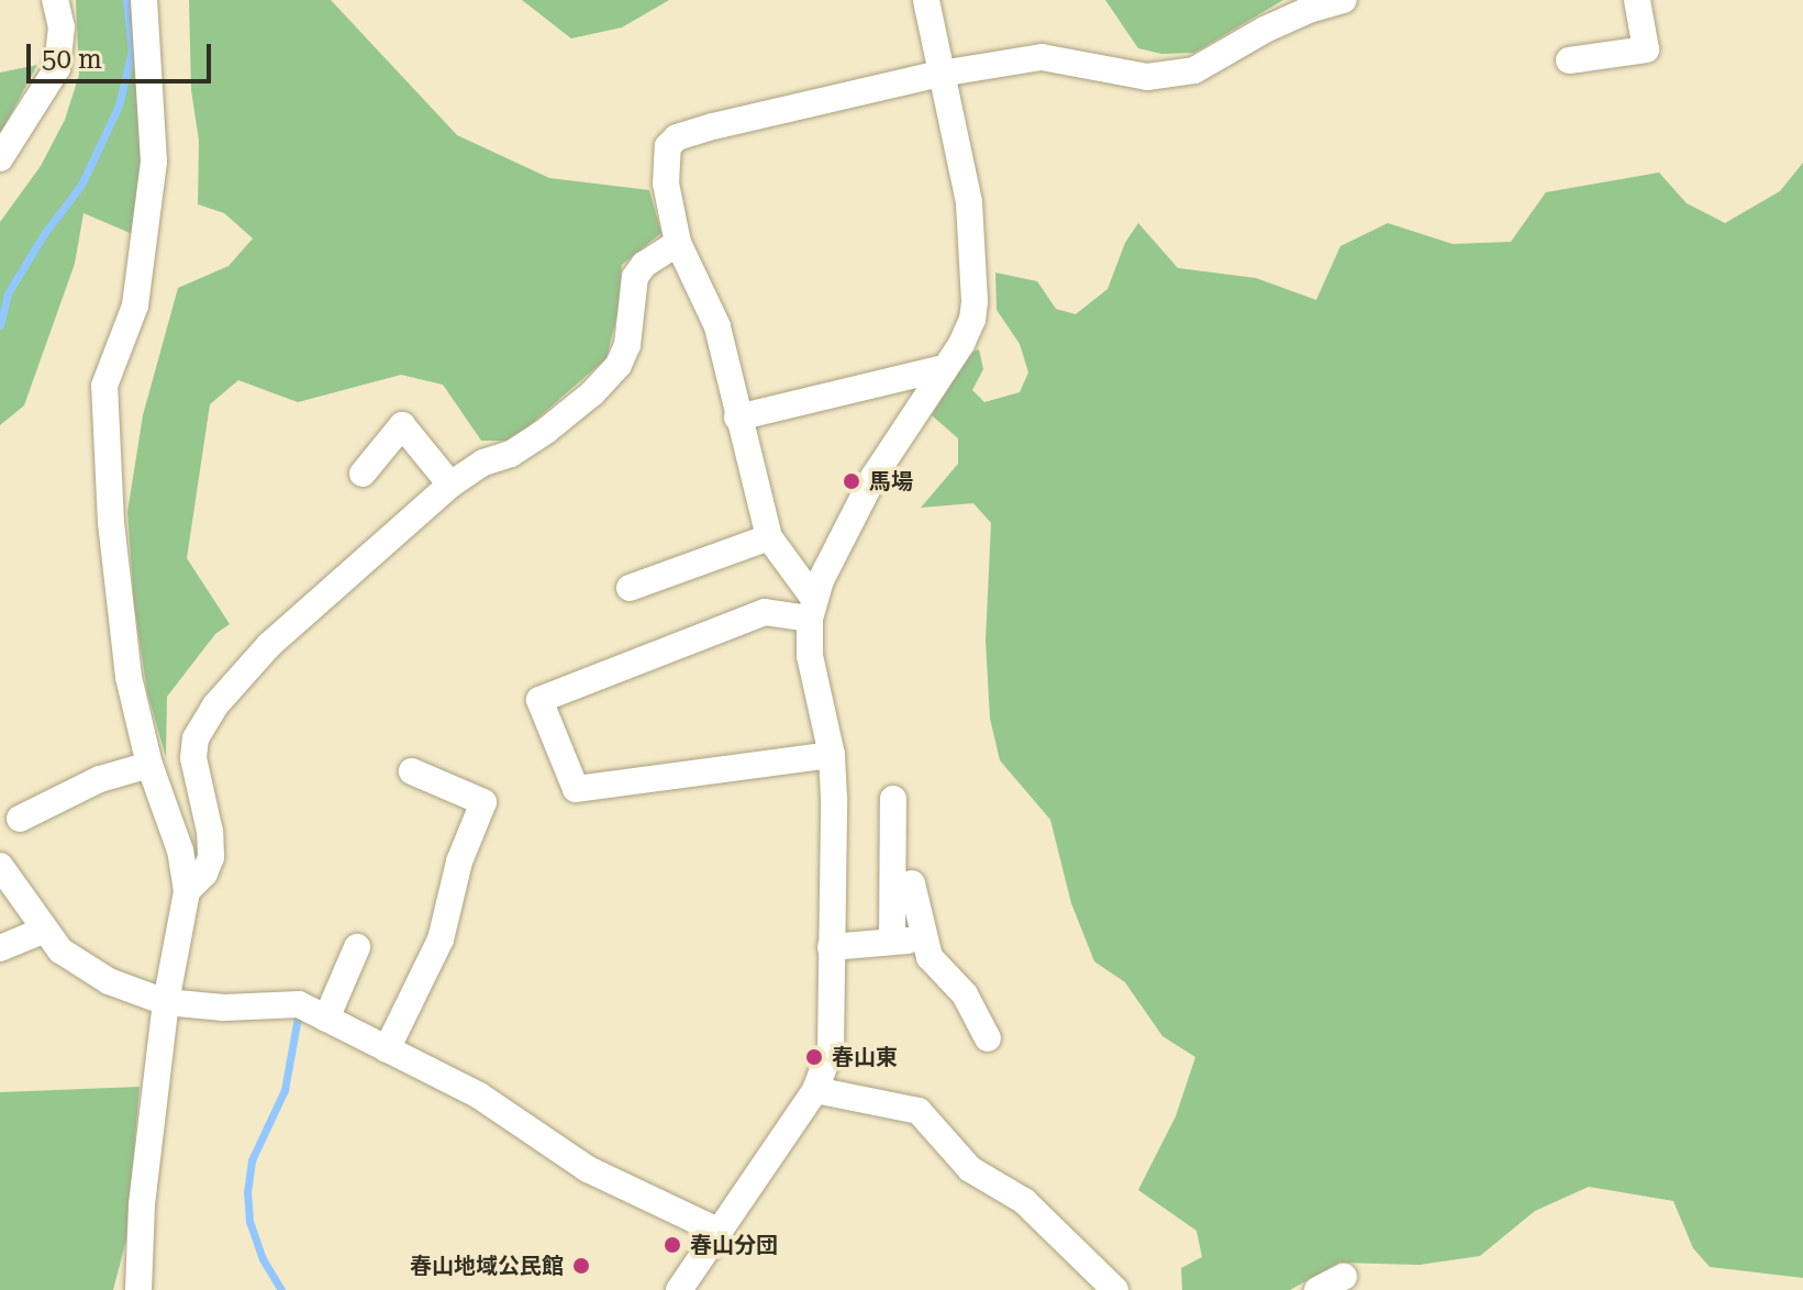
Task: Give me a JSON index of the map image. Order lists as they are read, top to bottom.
{
  "places": [
    "馬場",
    "春山東",
    "春山分団",
    "春山地域公民館"
  ],
  "scale_bar": "50 m"
}
